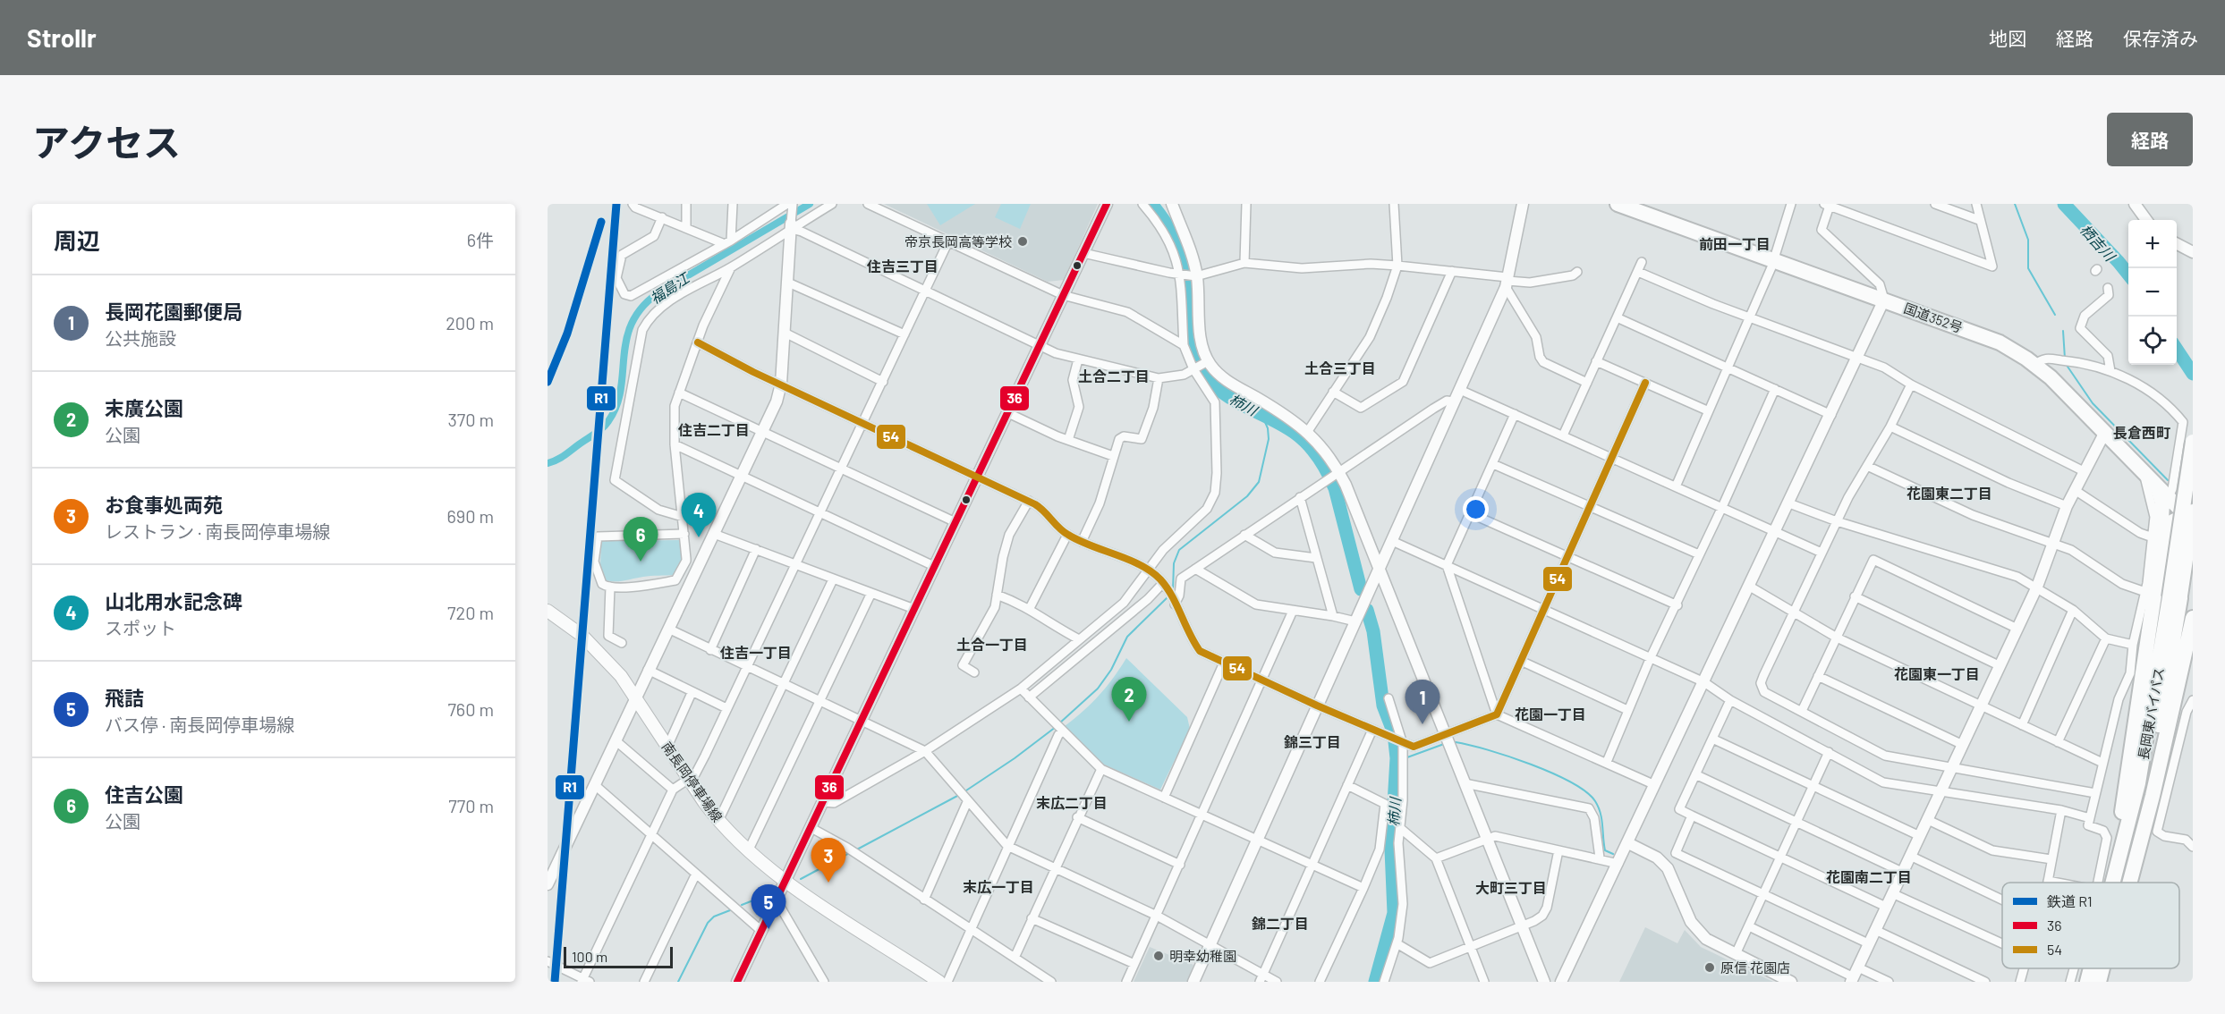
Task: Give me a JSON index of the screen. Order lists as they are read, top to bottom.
{
  "streets": {
    "highway": ["国道352号", "長岡東バイパス"],
    "main road": ["南長岡停車場線"]
  },
  "districts": [
    "前田一丁目",
    "住吉三丁目",
    "土合三丁目",
    "土合二丁目",
    "住吉二丁目",
    "長倉西町",
    "花園東二丁目",
    "土合一丁目",
    "住吉一丁目",
    "花園東一丁目",
    "花園一丁目",
    "錦三丁目",
    "末広二丁目",
    "花園南二丁目",
    "末広一丁目",
    "大町三丁目",
    "錦二丁目"
  ],
  "water": ["栖吉川", "福島江", "柿川"],
  "places": ["帝京長岡高等学校", "明幸幼稚園", "原信 花園店"],
  "lines": ["rail line R1", "transit line 36", "transit line 54"],
  "legend": ["鉄道 R1", "36", "54"],
  "scale_bar": "100 m",
  "page": {
    "header": "Strollr",
    "nav": ["地図", "経路", "保存済み"],
    "title": "アクセス",
    "buttons": "経路",
    "heading": ["周辺", "6件"],
    "map_buttons": ["+", "−"],
    "list": [
      {
        "mark": "1",
        "name": "長岡花園郵便局",
        "note": "公共施設",
        "value": "200 m"
      },
      {
        "mark": "2",
        "name": "末廣公園",
        "note": "公園",
        "value": "370 m"
      },
      {
        "mark": "3",
        "name": "お食事処両苑",
        "note": "レストラン · 南長岡停車場線",
        "value": "690 m"
      },
      {
        "mark": "4",
        "name": "山北用水記念碑",
        "note": "スポット",
        "value": "720 m"
      },
      {
        "mark": "5",
        "name": "飛詰",
        "note": "バス停 · 南長岡停車場線",
        "value": "760 m"
      },
      {
        "mark": "6",
        "name": "住吉公園",
        "note": "公園",
        "value": "770 m"
      }
    ],
    "pins": [
      "4",
      "6",
      "2",
      "1",
      "3",
      "5"
    ],
    "scale": "100 m"
  }
}
